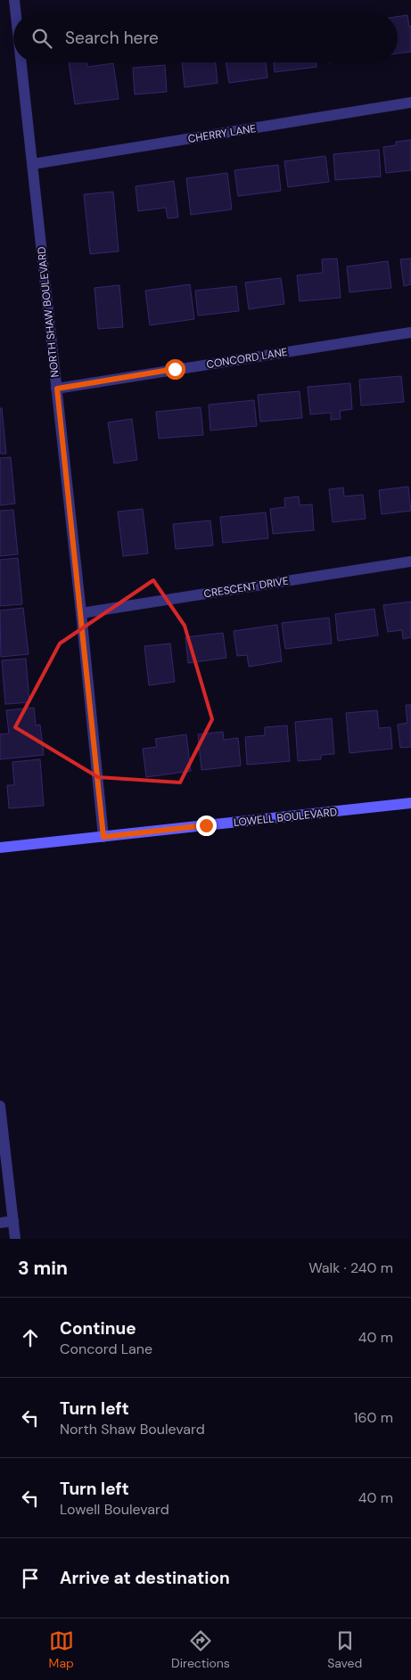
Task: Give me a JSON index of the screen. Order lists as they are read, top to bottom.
{
  "streets": {
    "street": [
      "CHERRY LANE",
      "NORTH SHAW BOULEVARD",
      "CONCORD LANE",
      "CRESCENT DRIVE",
      "LOWELL BOULEVARD"
    ]
  },
  "crossings": [
    ["CHERRY LANE", "NORTH SHAW BOULEVARD"],
    ["NORTH SHAW BOULEVARD", "CONCORD LANE"],
    ["NORTH SHAW BOULEVARD", "CRESCENT DRIVE"],
    ["NORTH SHAW BOULEVARD", "LOWELL BOULEVARD"]
  ],
  "page": {
    "search": "Search here",
    "heading": ["3 min", "Walk · 240 m"],
    "list": [
      ["Continue", "Concord Lane", "40 m"],
      ["Turn left", "North Shaw Boulevard", "160 m"],
      ["Turn left", "Lowell Boulevard", "40 m"],
      "Arrive at destination"
    ],
    "nav": ["Map", "Directions", "Saved"]
  }
}
